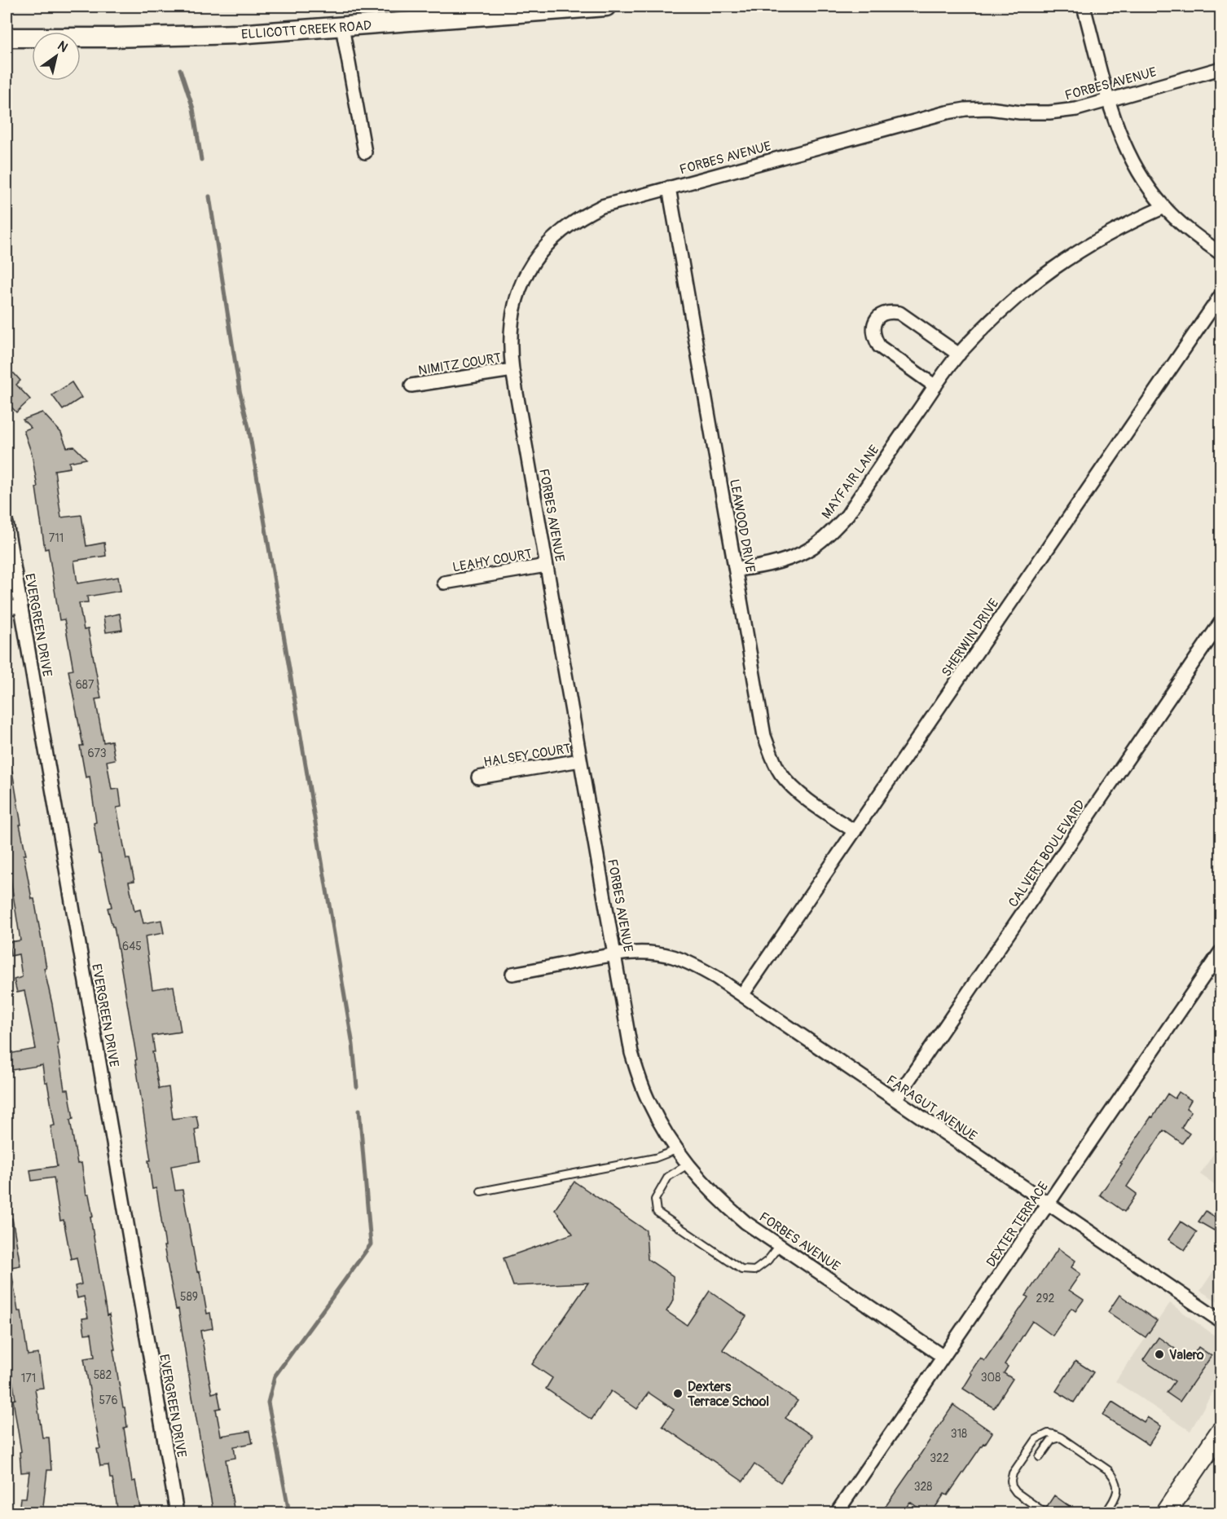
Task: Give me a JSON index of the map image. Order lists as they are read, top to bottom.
{
  "streets": {
    "street": [
      "ELLICOTT CREEK ROAD",
      "FORBES AVENUE",
      "NIMITZ COURT",
      "MAYFAIR LANE",
      "LEAWOOD DRIVE",
      "LEAHY COURT",
      "EVERGREEN DRIVE",
      "SHERWIN DRIVE",
      "HALSEY COURT",
      "CALVERT BOULEVARD",
      "FARAGUT AVENUE",
      "DEXTER TERRACE"
    ]
  },
  "crossings": [
    ["FORBES AVENUE", "NIMITZ COURT"],
    ["FORBES AVENUE", "LEAWOOD DRIVE"],
    ["FORBES AVENUE", "LEAHY COURT"],
    ["FORBES AVENUE", "HALSEY COURT"],
    ["FORBES AVENUE", "FARAGUT AVENUE"],
    ["FORBES AVENUE", "DEXTER TERRACE"],
    ["MAYFAIR LANE", "LEAWOOD DRIVE"],
    ["LEAWOOD DRIVE", "SHERWIN DRIVE"],
    ["SHERWIN DRIVE", "FARAGUT AVENUE"],
    ["CALVERT BOULEVARD", "FARAGUT AVENUE"],
    ["FARAGUT AVENUE", "DEXTER TERRACE"]
  ],
  "places": ["Valero", "Dexters Terrace School"],
  "house_numbers": [
    "711",
    "687",
    "673",
    "645",
    "589",
    "292",
    "582",
    "308",
    "171",
    "576",
    "318",
    "322",
    "328"
  ],
  "north": "top right"
}
